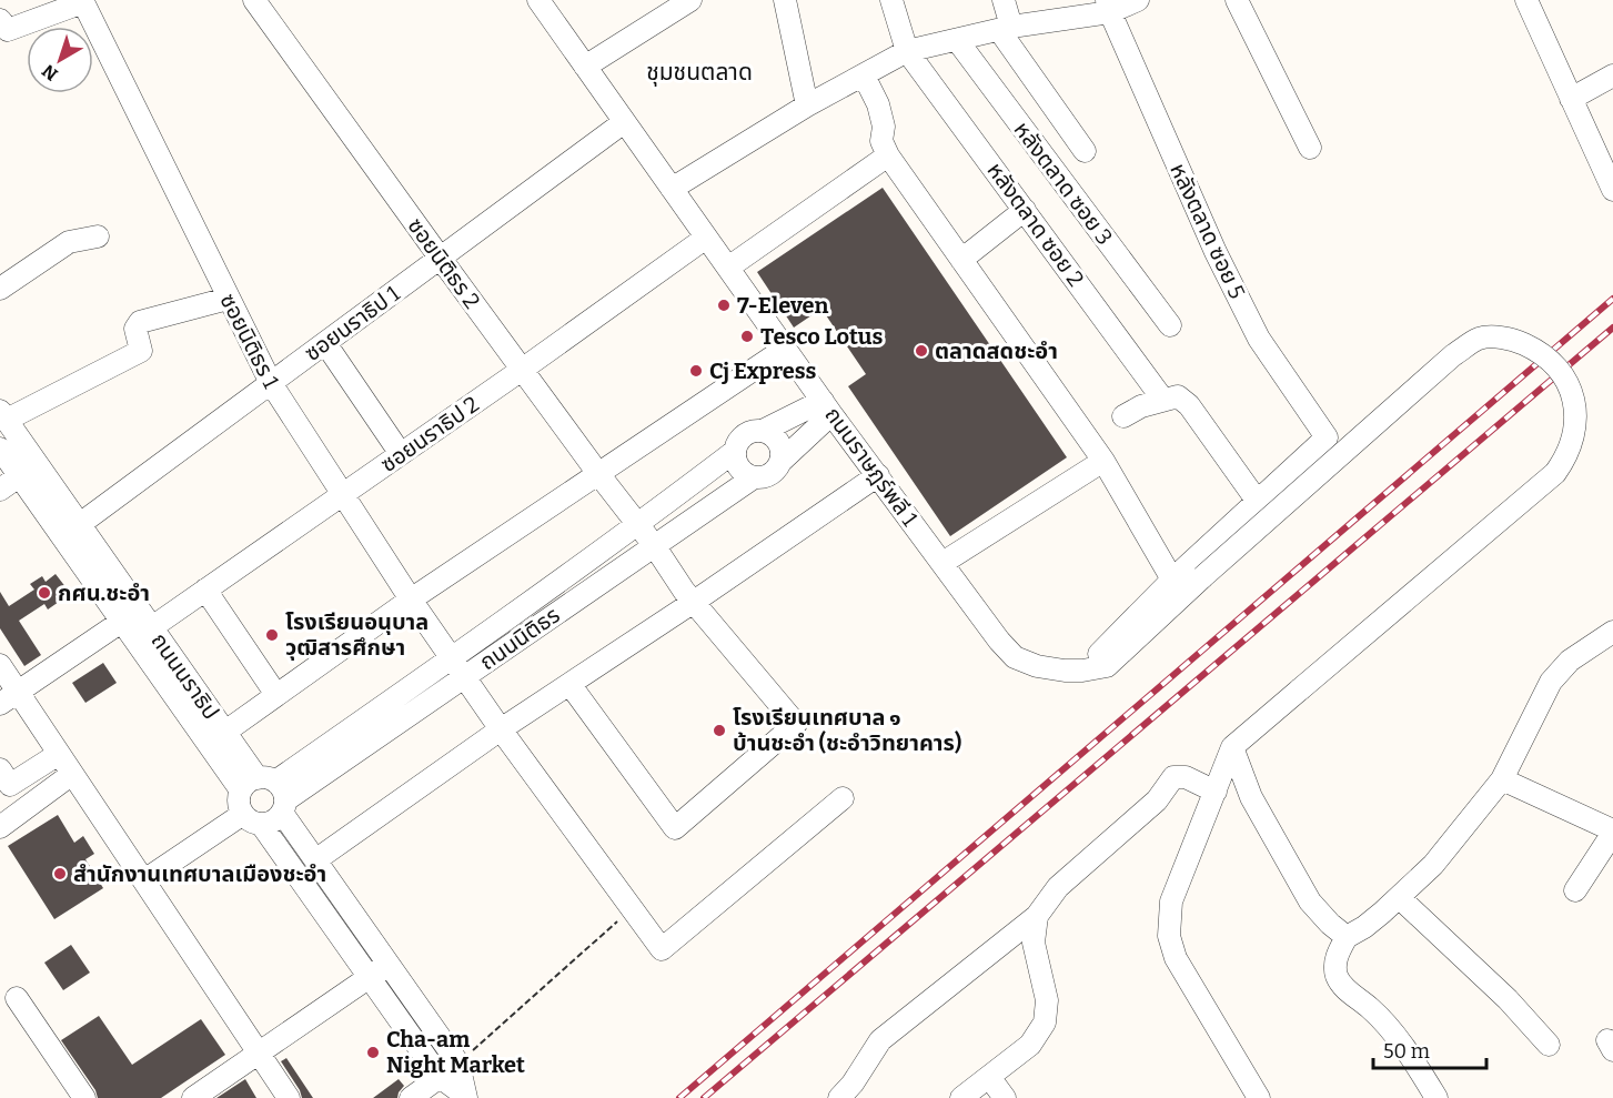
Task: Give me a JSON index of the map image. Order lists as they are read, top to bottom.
{
  "streets": {
    "street": [
      "หลังตลาด ซอย 3",
      "หลังตลาด ซอย 2",
      "หลังตลาด ซอย 5",
      "ซอยนิติธร 2",
      "ซอยนราธิป 1",
      "ซอยนิติธร 1",
      "ซอยนราธิป 2",
      "ถนนราษฎร์พลี 1",
      "ถนนนิติธร",
      "ถนนนราธิป"
    ]
  },
  "crossings": [
    ["ซอยนิติธร 2", "ซอยนราธิป 1"],
    ["ซอยนิติธร 2", "ซอยนราธิป 2"],
    ["ซอยนิติธร 2", "ถนนนิติธร"],
    ["ซอยนราธิป 1", "ซอยนิติธร 1"],
    ["ซอยนราธิป 1", "ถนนราษฎร์พลี 1"],
    ["ซอยนราธิป 1", "ถนนนราธิป"],
    ["ซอยนิติธร 1", "ซอยนราธิป 2"],
    ["ซอยนิติธร 1", "ถนนนิติธร"],
    ["ซอยนราธิป 2", "ถนนราษฎร์พลี 1"],
    ["ซอยนราธิป 2", "ถนนนราธิป"],
    ["ถนนนิติธร", "ถนนนราธิป"]
  ],
  "districts": ["ชุมชนตลาด"],
  "places": [
    "7-Eleven",
    "Tesco Lotus",
    "ตลาดสดชะอำ",
    "Cj Express",
    "กศน.ชะอำ",
    "โรงเรียนอนุบาล วุฒิสารศึกษา",
    "โรงเรียนเทศบาล ๑ บ้านชะอำ (ชะอำวิทยาคาร)",
    "สํานักงานเทศบาลเมืองชะอำ",
    "Cha-am Night Market"
  ],
  "scale_bar": "50 m",
  "north": "bottom left"
}
